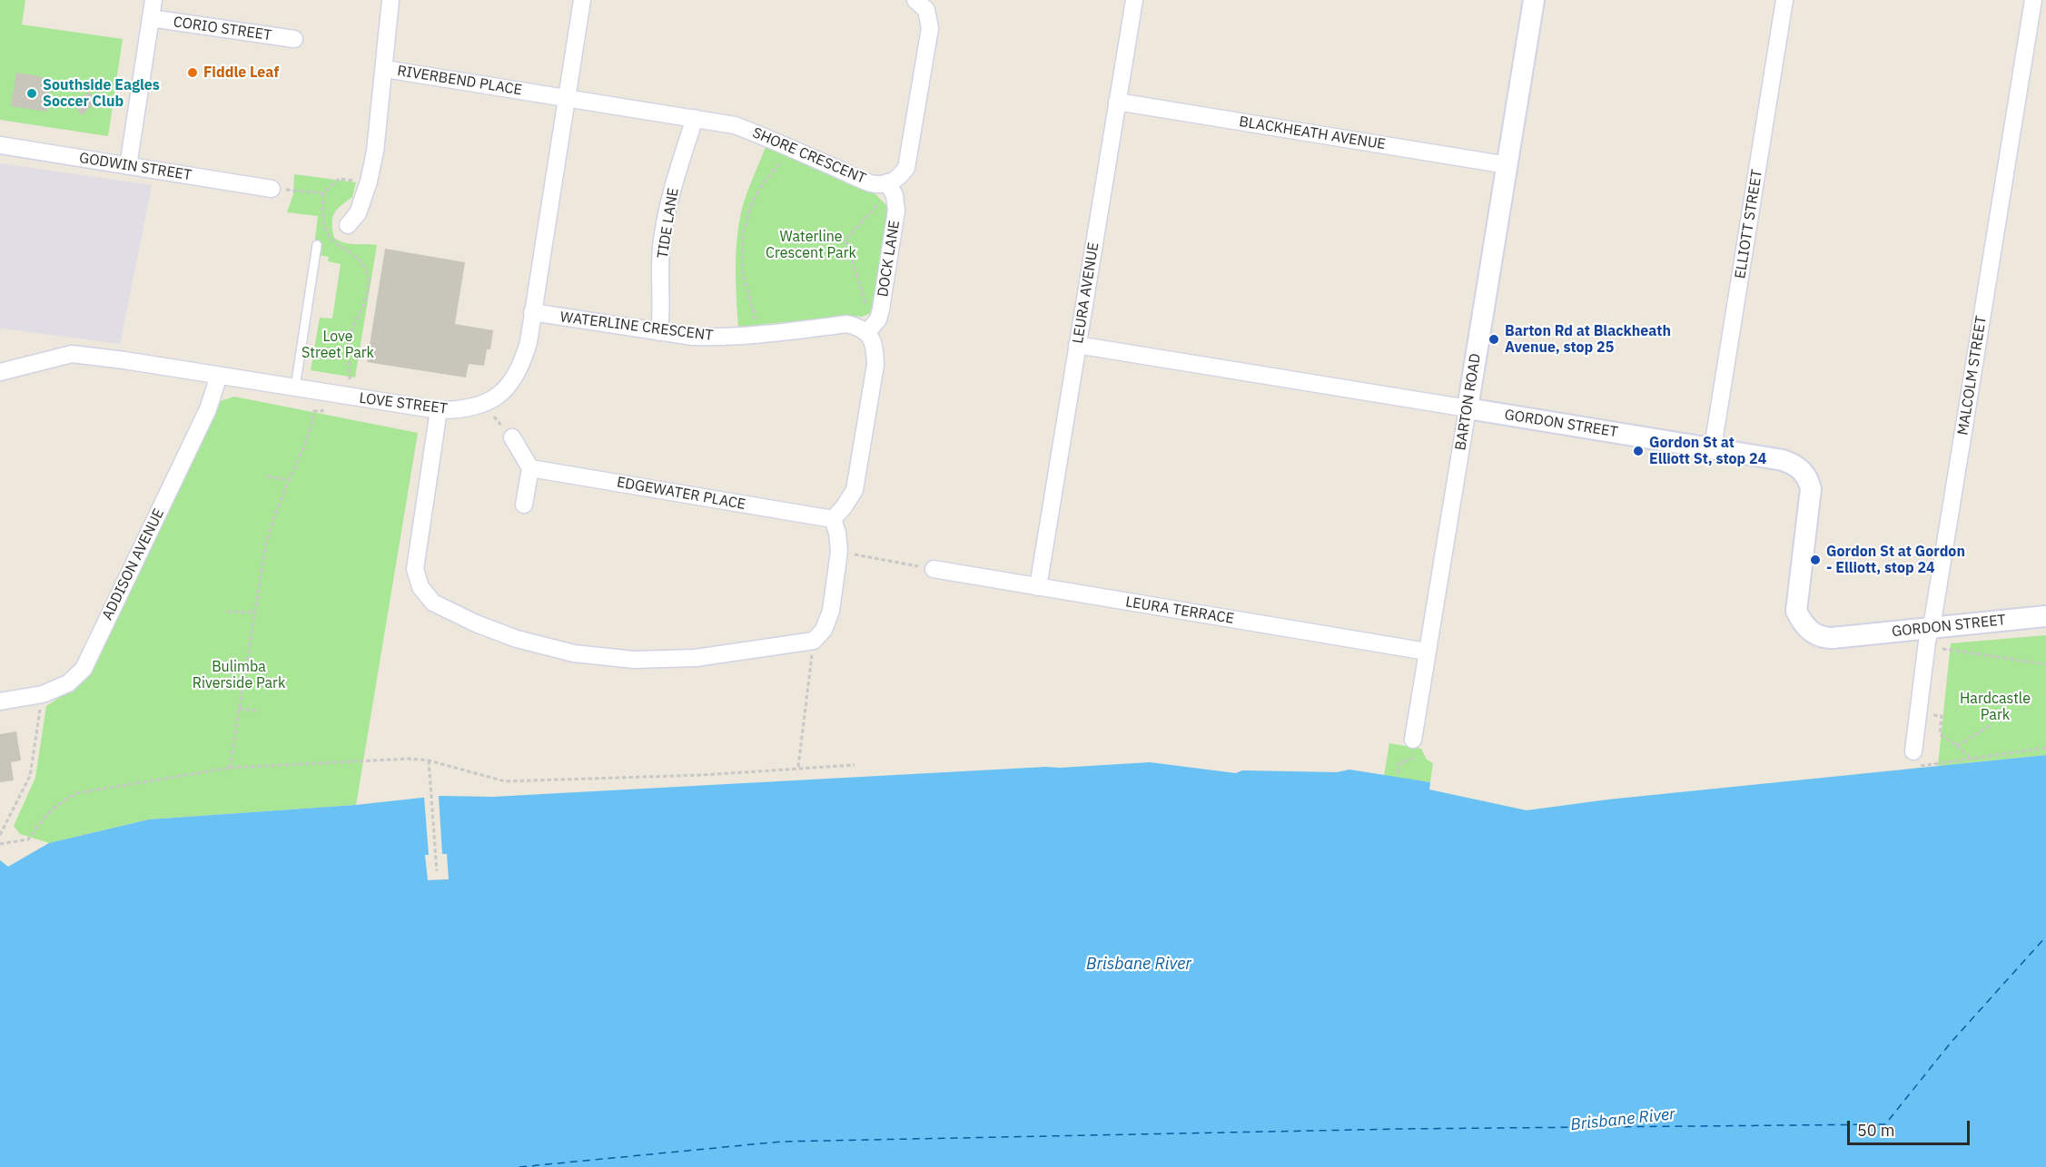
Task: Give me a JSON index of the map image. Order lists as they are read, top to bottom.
{
  "streets": {
    "street": [
      "CORIO STREET",
      "RIVERBEND PLACE",
      "BLACKHEATH AVENUE",
      "SHORE CRESCENT",
      "GODWIN STREET",
      "TIDE LANE",
      "ELLIOTT STREET",
      "DOCK LANE",
      "LEURA AVENUE",
      "WATERLINE CRESCENT",
      "MALCOLM STREET",
      "BARTON ROAD",
      "LOVE STREET",
      "GORDON STREET",
      "EDGEWATER PLACE",
      "ADDISON AVENUE",
      "LEURA TERRACE"
    ]
  },
  "crossings": [
    ["RIVERBEND PLACE", "SHORE CRESCENT"],
    ["RIVERBEND PLACE", "LOVE STREET"],
    ["BLACKHEATH AVENUE", "LEURA AVENUE"],
    ["BLACKHEATH AVENUE", "BARTON ROAD"],
    ["SHORE CRESCENT", "TIDE LANE"],
    ["SHORE CRESCENT", "DOCK LANE"],
    ["SHORE CRESCENT", "LOVE STREET"],
    ["TIDE LANE", "WATERLINE CRESCENT"],
    ["ELLIOTT STREET", "GORDON STREET"],
    ["DOCK LANE", "WATERLINE CRESCENT"],
    ["LEURA AVENUE", "GORDON STREET"],
    ["LEURA AVENUE", "LEURA TERRACE"],
    ["WATERLINE CRESCENT", "LOVE STREET"],
    ["MALCOLM STREET", "GORDON STREET"],
    ["BARTON ROAD", "GORDON STREET"],
    ["BARTON ROAD", "LEURA TERRACE"],
    ["LOVE STREET", "ADDISON AVENUE"]
  ],
  "water": ["Brisbane River"],
  "parks": [
    "Waterline Crescent Park",
    "Love Street Park",
    "Bulimba Riverside Park",
    "Hardcastle Park"
  ],
  "places": [
    "Fiddle Leaf",
    "Southside Eagles Soccer Club",
    "Barton Rd at Blackheath Avenue, stop 25",
    "Gordon St at Elliott St, stop 24",
    "Gordon St at Gordon - Elliott, stop 24"
  ],
  "scale_bar": "50 m"
}
